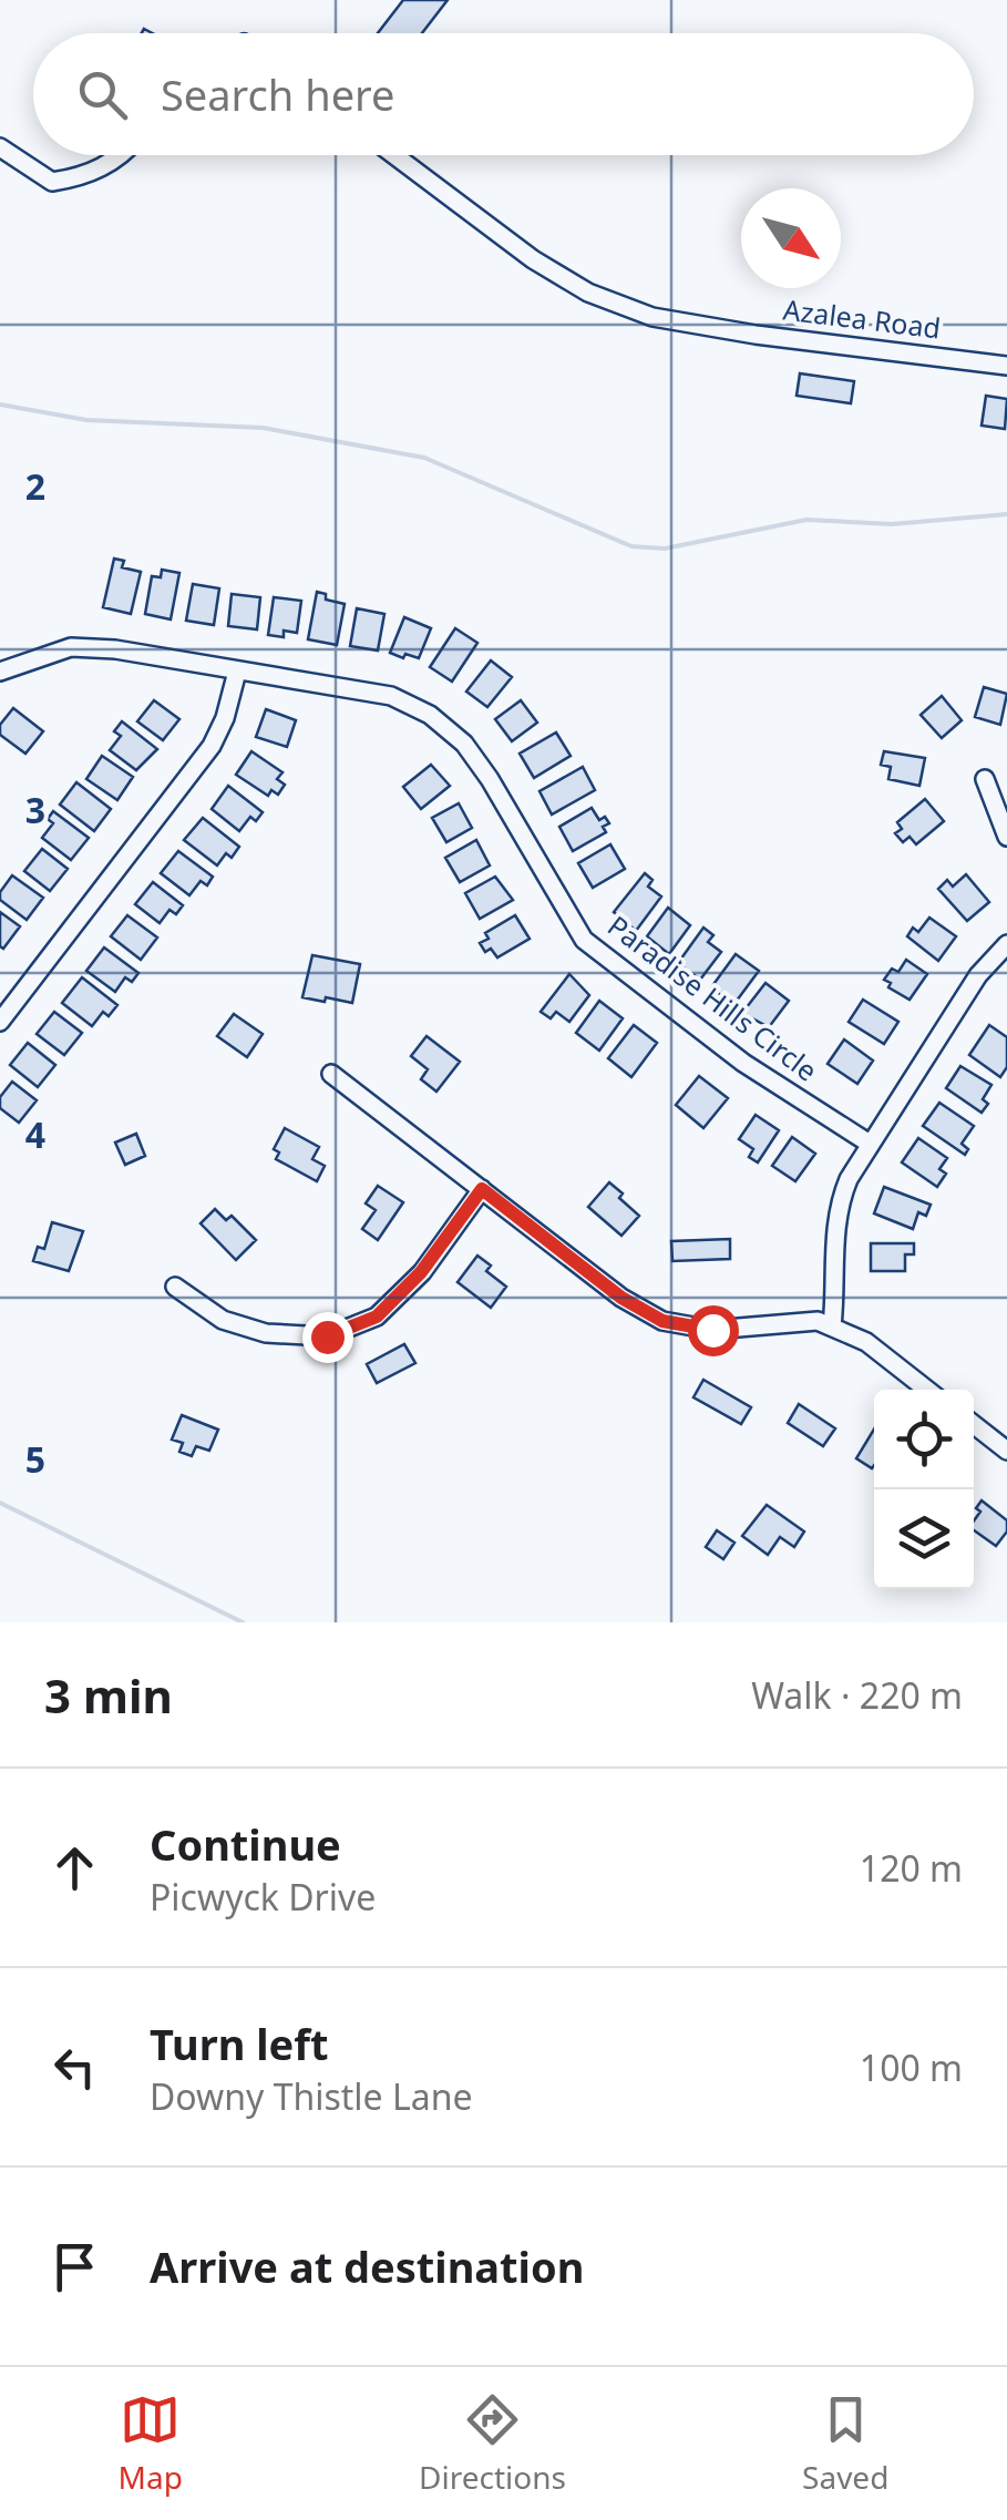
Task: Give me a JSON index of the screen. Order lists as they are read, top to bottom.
{
  "streets": {
    "street": ["Azalea Road", "Paradise Hills Circle"]
  },
  "north": "bottom right",
  "page": {
    "search": "Search here",
    "heading": ["3 min", "Walk · 220 m"],
    "list": [
      ["Continue", "Picwyck Drive", "120 m"],
      ["Turn left", "Downy Thistle Lane", "100 m"],
      "Arrive at destination"
    ],
    "nav": ["Map", "Directions", "Saved"]
  },
  "grid": {
    "rows": [
      "2",
      "3",
      "4",
      "5"
    ]
  }
}
